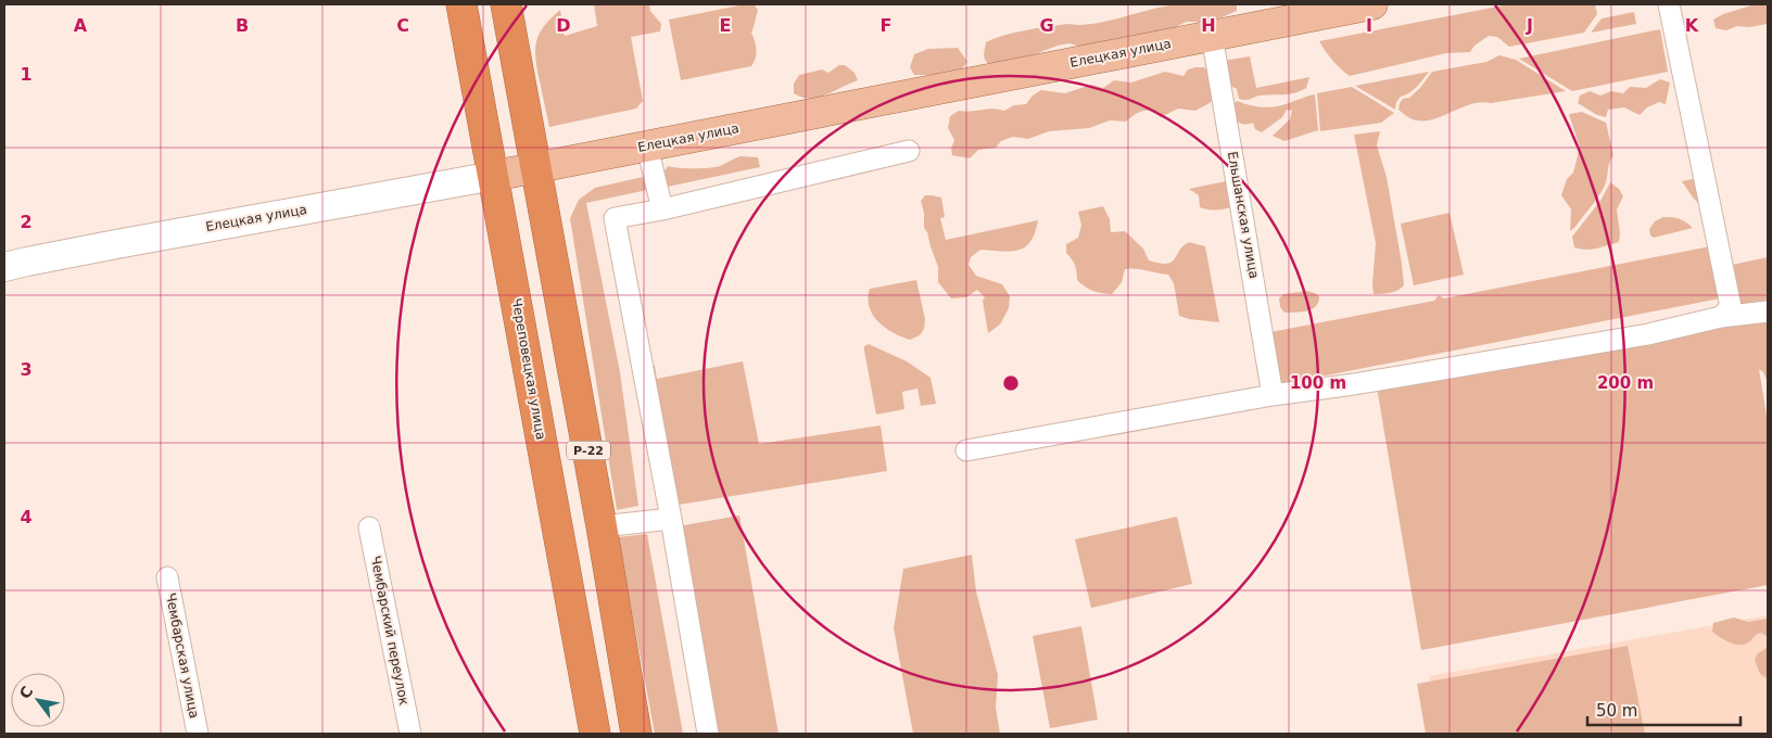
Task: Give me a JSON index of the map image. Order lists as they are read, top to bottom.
{
  "streets": {
    "highway": ["Череповецкая улица", "Р-22"],
    "main road": ["Елецкая улица"],
    "street": ["Ельшанская улица", "Чембарский переулок", "Чембарская улица"]
  },
  "crossings": [
    ["Елецкая улица", "Ельшанская улица"],
    ["Елецкая улица", "Череповецкая улица"],
    ["Елецкая улица", "Р-22"]
  ],
  "scale_bar": "50 m",
  "north": "top left",
  "grid": {
    "columns": [
      "A",
      "B",
      "C",
      "D",
      "E",
      "F",
      "G",
      "H",
      "I",
      "J",
      "K"
    ],
    "rows": [
      "1",
      "2",
      "3",
      "4"
    ]
  },
  "rings": ["100 m", "200 m"]
}
